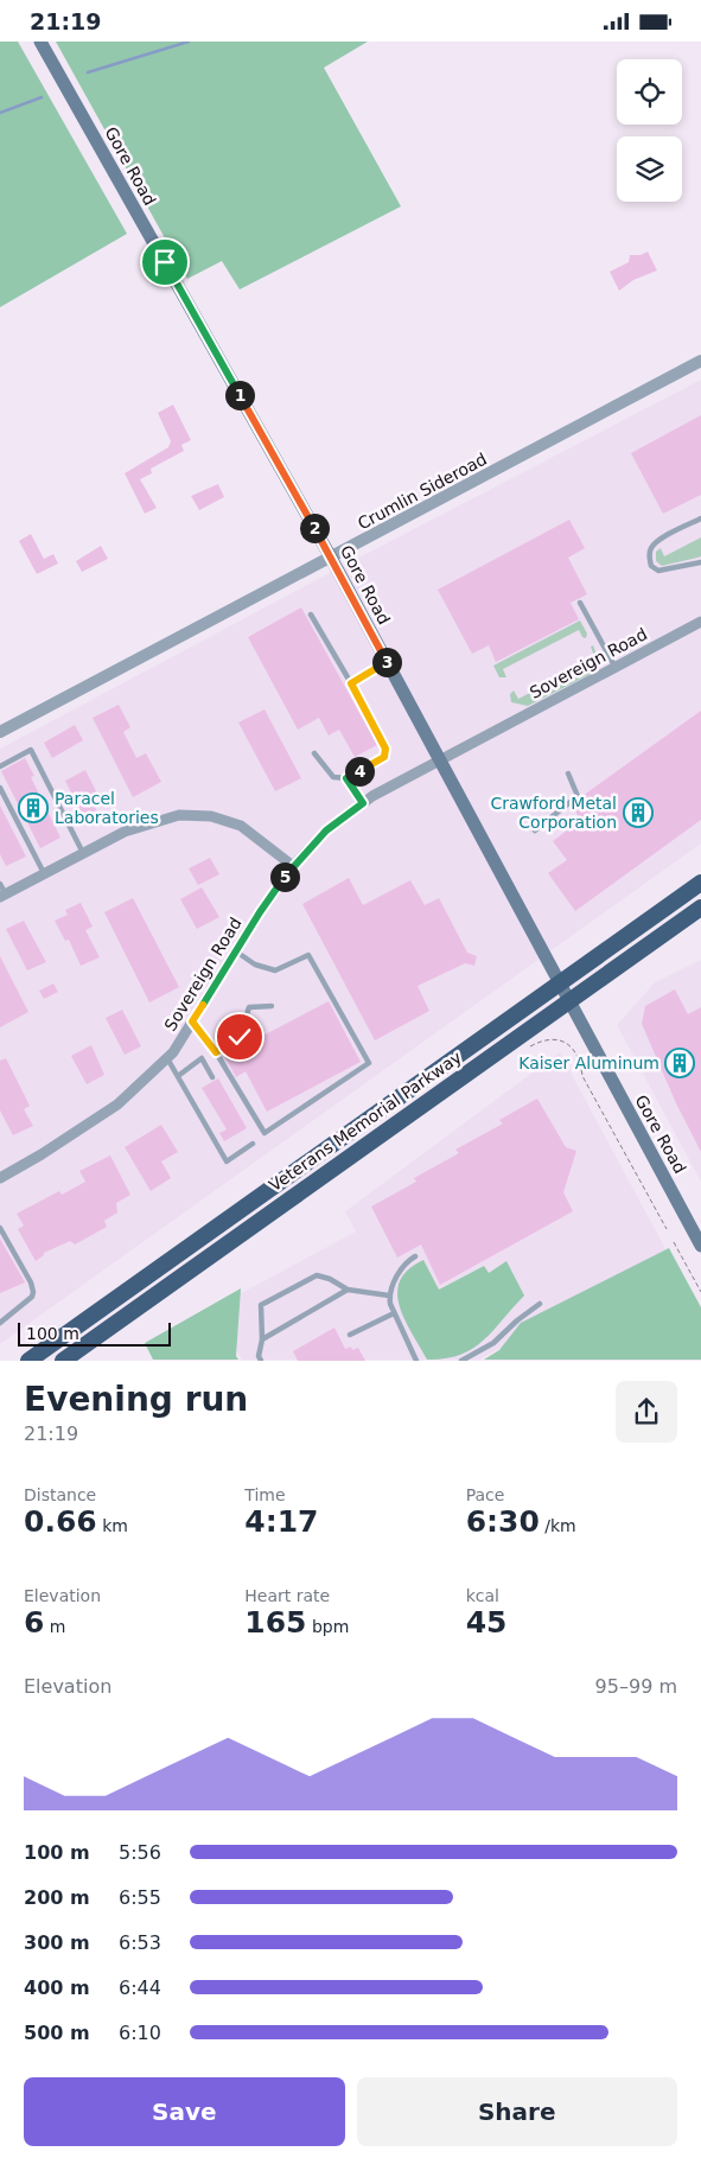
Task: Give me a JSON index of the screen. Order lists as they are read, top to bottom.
{
  "streets": {
    "highway": ["Veterans Memorial Parkway"],
    "main road": ["Gore Road"],
    "street": ["Crumlin Sideroad", "Sovereign Road"]
  },
  "crossings": [
    ["Gore Road", "Crumlin Sideroad"],
    ["Gore Road", "Sovereign Road"],
    ["Gore Road", "Veterans Memorial Parkway"]
  ],
  "places": {
    "building": ["Paracel Laboratories", "Crawford Metal Corporation", "Kaiser Aluminum"]
  },
  "scale_bar": "100 m",
  "page": {
    "status": "21:19",
    "pins": [
      "1",
      "2",
      "3",
      "4",
      "5"
    ],
    "scale": "100 m",
    "heading": ["Evening run", "21:19"],
    "stats": [
      ["Distance", "0.66 km"],
      ["Time", "4:17"],
      ["Pace", "6:30 /km"],
      ["Elevation", "6 m"],
      ["Heart rate", "165 bpm"],
      ["kcal", "45"]
    ],
    "chart": ["Elevation", "95–99 m"],
    "list": [
      {
        "name": "100 m",
        "note": "5:56"
      },
      {
        "name": "200 m",
        "note": "6:55"
      },
      {
        "name": "300 m",
        "note": "6:53"
      },
      {
        "name": "400 m",
        "note": "6:44"
      },
      {
        "name": "500 m",
        "note": "6:10"
      }
    ],
    "buttons": ["Save", "Share"]
  }
}
